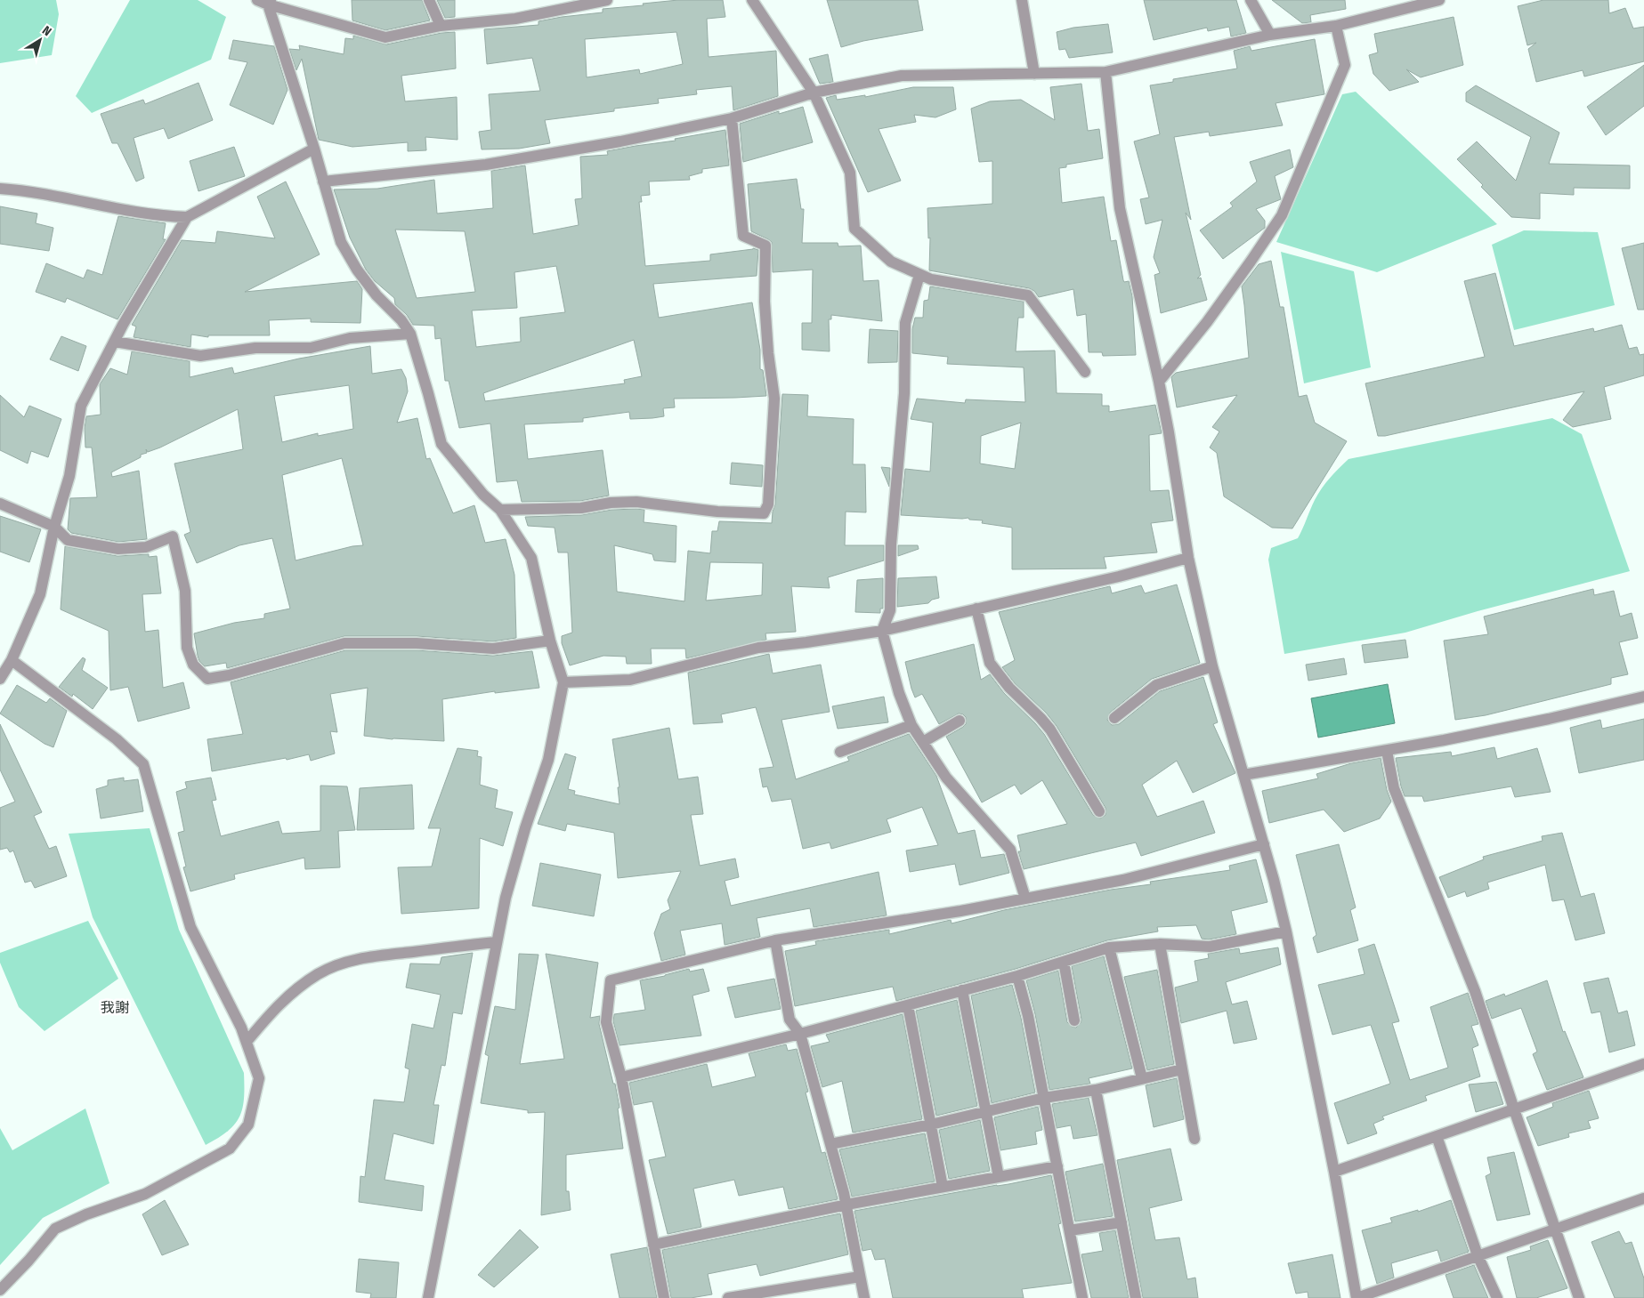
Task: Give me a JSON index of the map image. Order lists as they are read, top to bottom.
{
  "districts": ["我謝"],
  "north": "top right"
}
